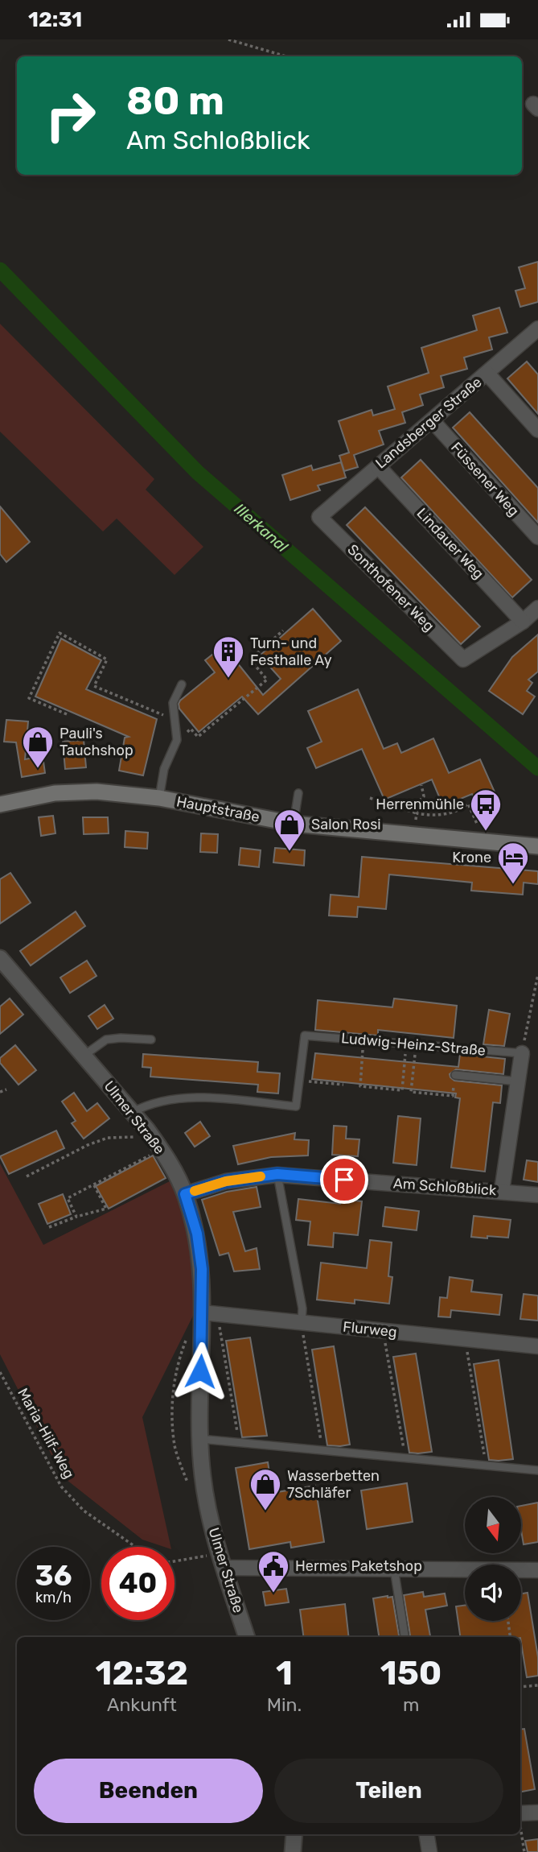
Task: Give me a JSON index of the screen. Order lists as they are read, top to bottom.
{
  "streets": {
    "main road": ["Hauptstraße"],
    "street": [
      "Landsberger Straße",
      "Füssener Weg",
      "Lindauer Weg",
      "Sonthofener Weg",
      "Ulmer Straße",
      "Am Schloßblick",
      "Flurweg"
    ],
    "lane": ["Ludwig-Heinz-Straße"],
    "path": ["Maria-Hilf-Weg"]
  },
  "crossings": [
    ["Landsberger Straße", "Füssener Weg"],
    ["Landsberger Straße", "Lindauer Weg"],
    ["Landsberger Straße", "Sonthofener Weg"],
    ["Lindauer Weg", "Sonthofener Weg"],
    ["Ulmer Straße", "Am Schloßblick"],
    ["Ulmer Straße", "Flurweg"]
  ],
  "water": ["Illerkanal"],
  "places": {
    "building": ["Turn- und Festhalle Ay"],
    "shop": ["Pauli's Tauchshop", "Salon Rosi", "Wasserbetten 7Schläfer"],
    "bus stop": ["Herrenmühle"],
    "hotel": ["Krone"],
    "public building": ["Hermes Paketshop"]
  },
  "north": "bottom",
  "page": {
    "status": "12:31",
    "turn": ["80 m", "Am Schloßblick"],
    "speed": "36 km/h",
    "limit": "40",
    "eta": [
      "12:32",
      "Ankunft",
      "1",
      "Min.",
      "150",
      "m"
    ],
    "buttons": ["Beenden", "Teilen"]
  }
}
